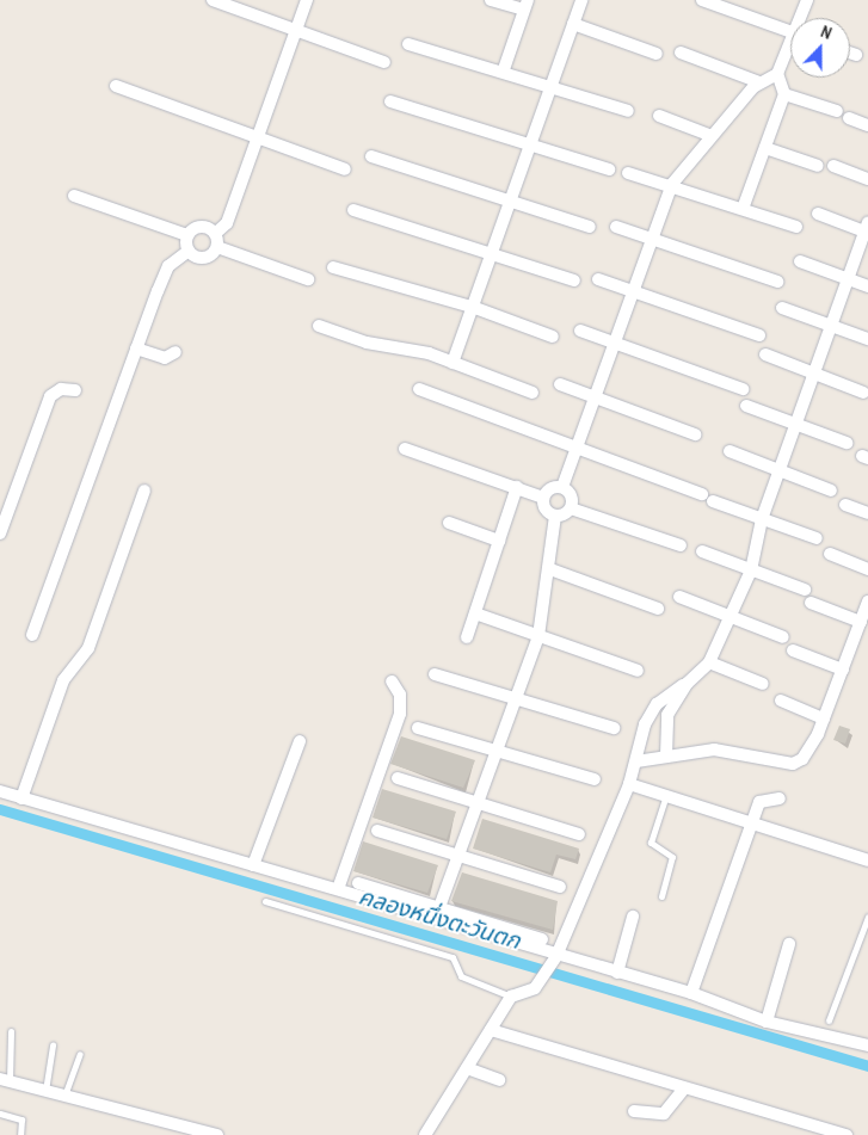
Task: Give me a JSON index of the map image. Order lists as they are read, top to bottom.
{
  "water": ["คลองหนึ่งตะวันตก"],
  "north": "top"
}
